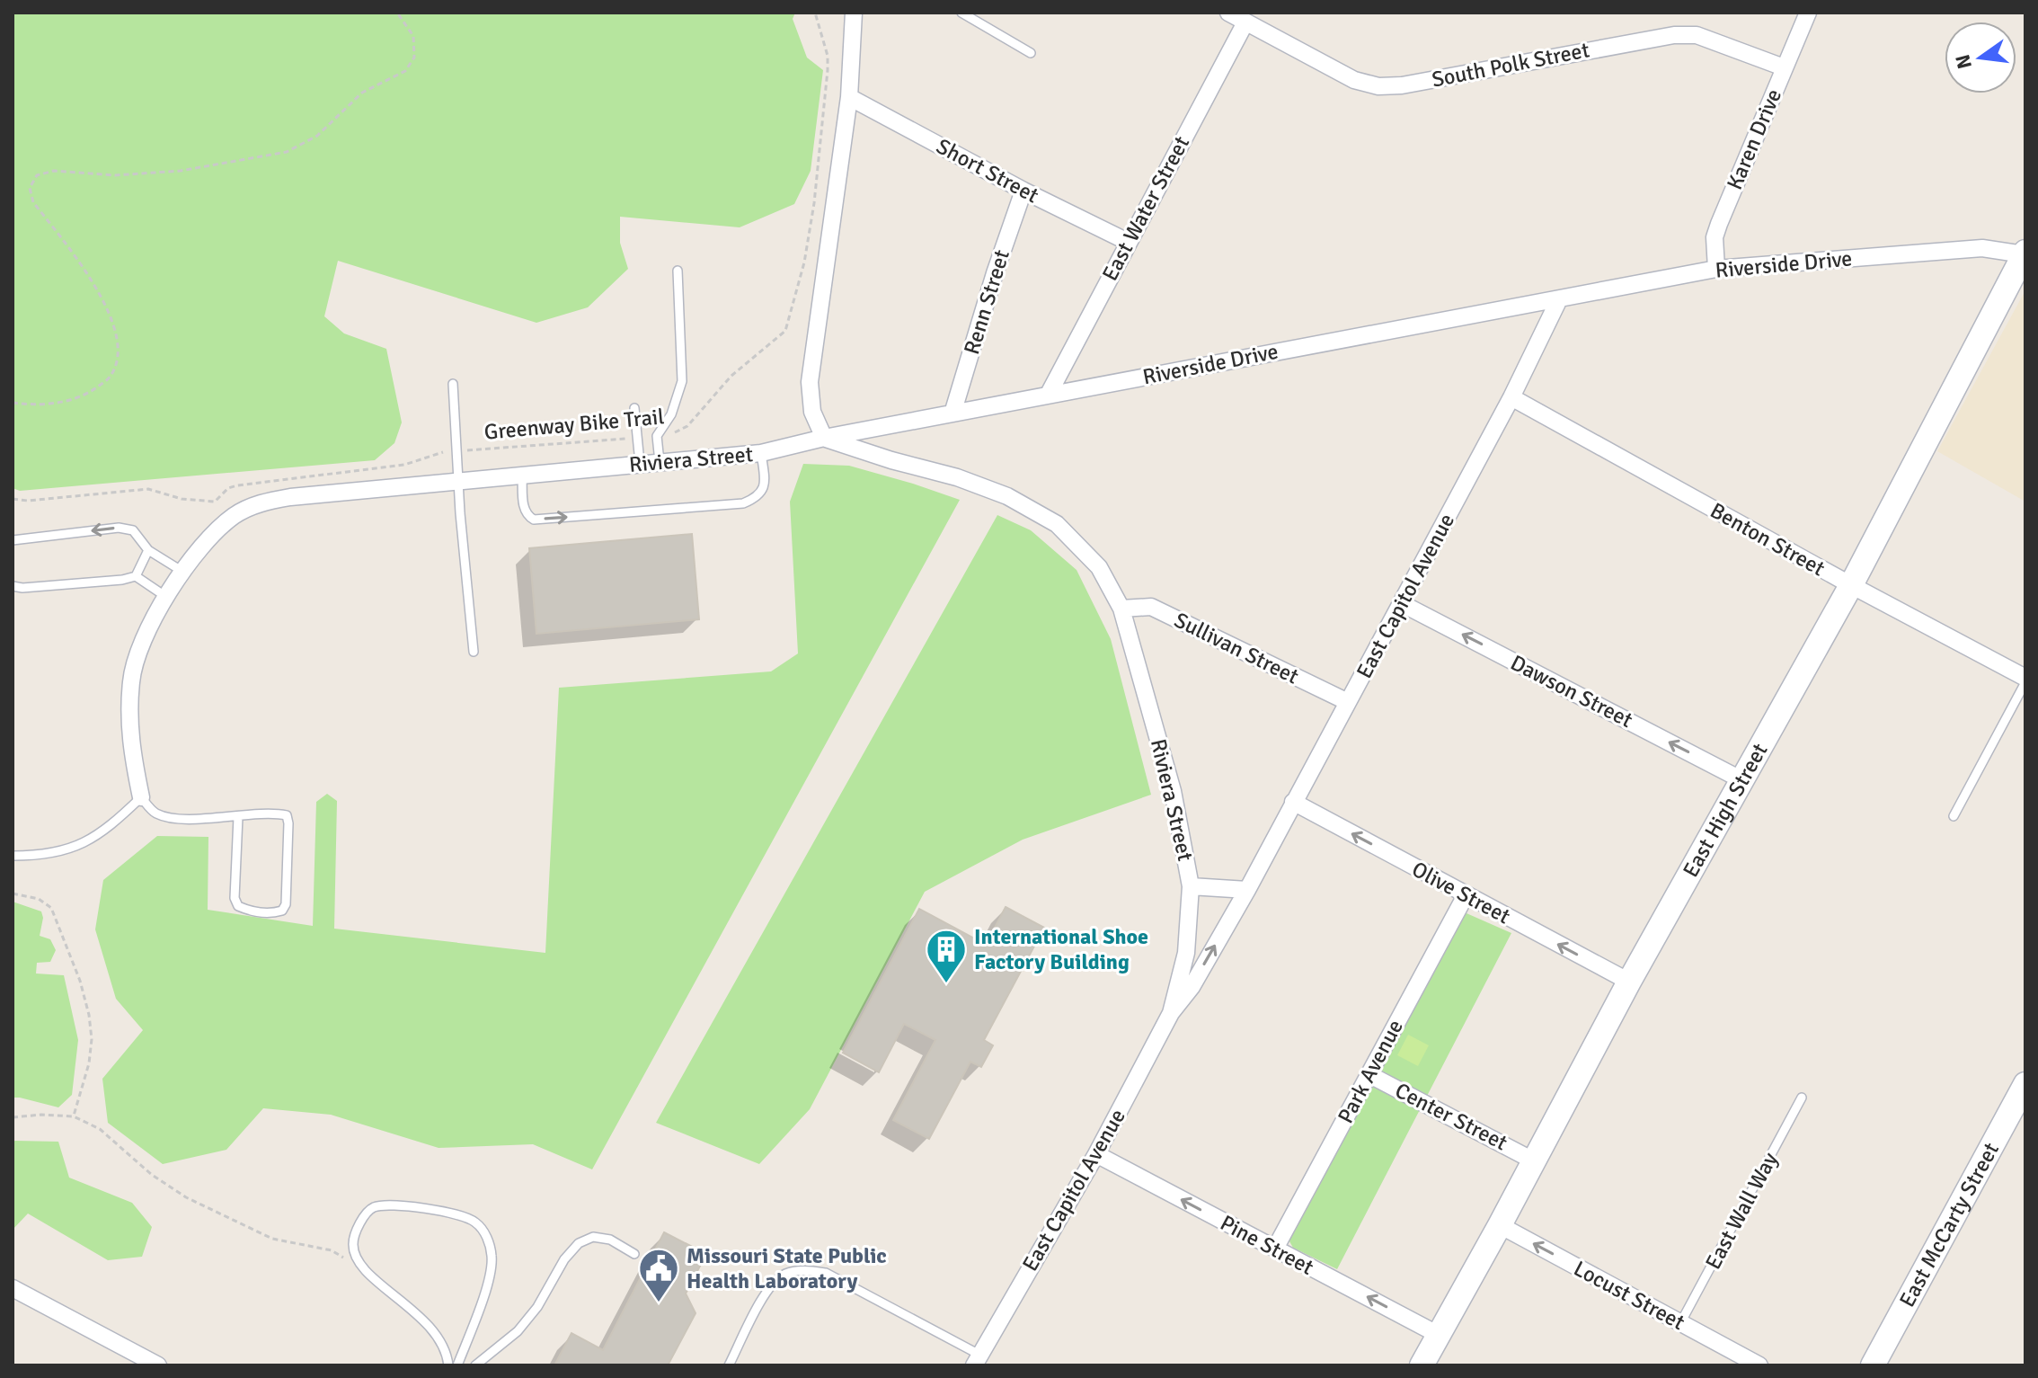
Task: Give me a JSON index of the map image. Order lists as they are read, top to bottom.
{
  "streets": {
    "main road": ["East High Street", "East McCarty Street"],
    "street": [
      "South Polk Street",
      "Karen Drive",
      "Short Street",
      "East Water Street",
      "Riverside Drive",
      "Renn Street",
      "Riviera Street",
      "Benton Street",
      "East Capitol Avenue",
      "Sullivan Street",
      "Dawson Street",
      "Olive Street",
      "Park Avenue",
      "Center Street",
      "Pine Street",
      "Locust Street"
    ],
    "lane": ["East Wall Way"],
    "path": ["Greenway Bike Trail"]
  },
  "crossings": [
    ["South Polk Street", "Karen Drive"],
    ["South Polk Street", "East Water Street"],
    ["Karen Drive", "Riverside Drive"],
    ["Short Street", "East Water Street"],
    ["Short Street", "Renn Street"],
    ["East Water Street", "Riverside Drive"],
    ["Riverside Drive", "Renn Street"],
    ["Riverside Drive", "Riviera Street"],
    ["Riverside Drive", "East Capitol Avenue"],
    ["Riverside Drive", "East High Street"],
    ["Riviera Street", "East Capitol Avenue"],
    ["Riviera Street", "Sullivan Street"],
    ["Benton Street", "East Capitol Avenue"],
    ["Benton Street", "East High Street"],
    ["East Capitol Avenue", "Sullivan Street"],
    ["East Capitol Avenue", "Dawson Street"],
    ["East Capitol Avenue", "Olive Street"],
    ["East Capitol Avenue", "Pine Street"],
    ["Dawson Street", "East High Street"],
    ["East High Street", "Olive Street"],
    ["East High Street", "Center Street"],
    ["East High Street", "Pine Street"],
    ["East High Street", "Locust Street"],
    ["Olive Street", "Park Avenue"],
    ["Park Avenue", "Center Street"],
    ["Park Avenue", "Pine Street"],
    ["East Wall Way", "Locust Street"]
  ],
  "one_way": [
    "Dawson Street",
    "Olive Street",
    "Pine Street",
    "Locust Street"
  ],
  "places": {
    "building": ["International Shoe Factory Building"],
    "public building": ["Missouri State Public Health Laboratory"]
  },
  "north": "left"
}
